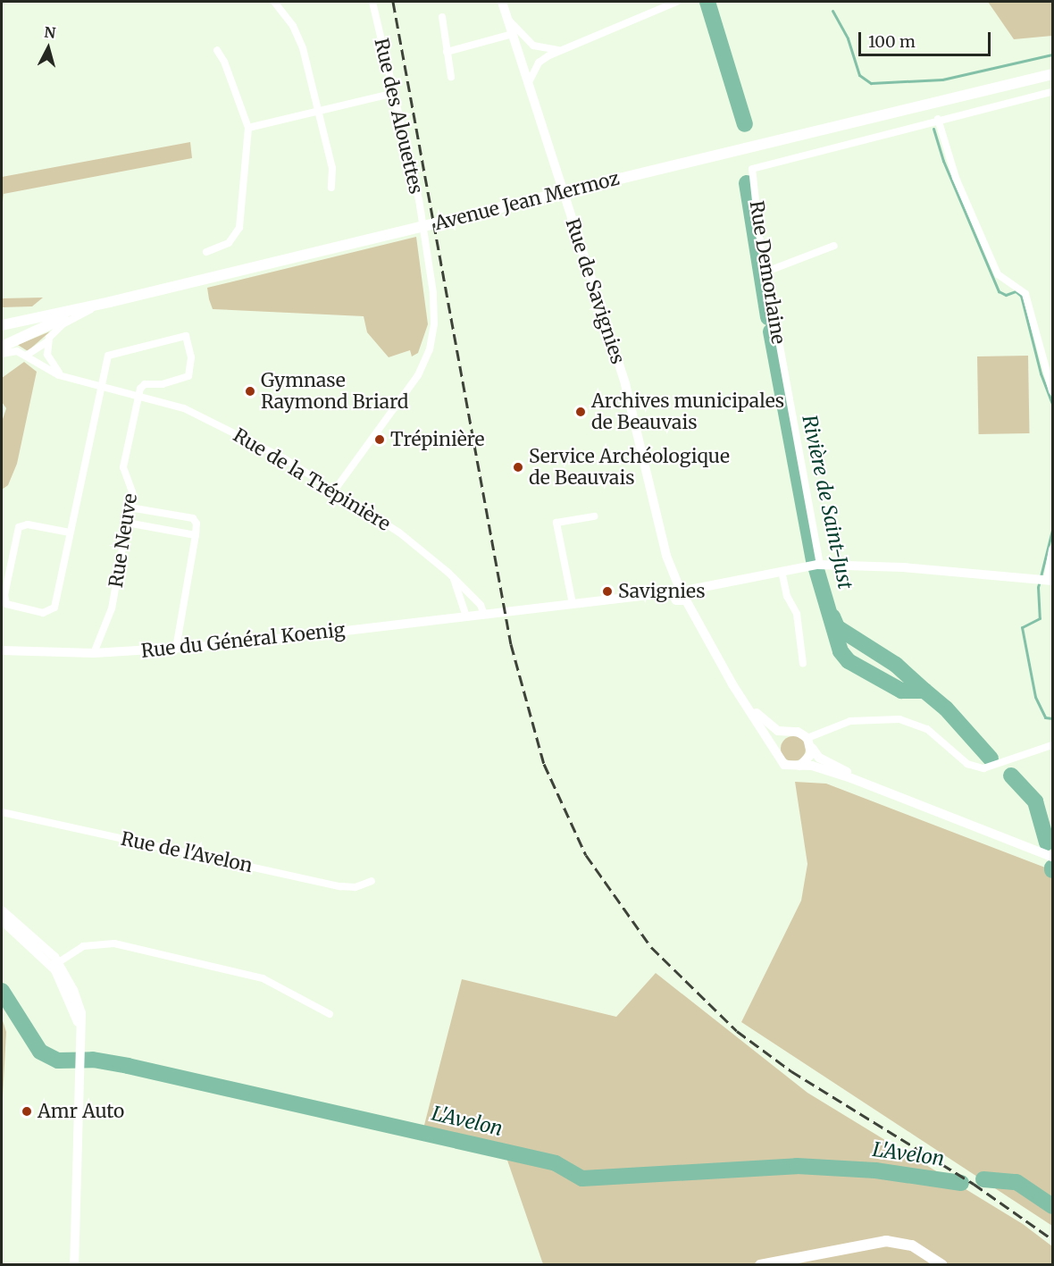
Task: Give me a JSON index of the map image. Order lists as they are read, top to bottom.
{
  "streets": {
    "main road": ["Avenue Jean Mermoz"],
    "street": [
      "Rue des Alouettes",
      "Rue Demorlaine",
      "Rue de Savignies",
      "Rue de la Trépinière",
      "Rue Neuve",
      "Rue du Général Koenig",
      "Rue de l'Avelon"
    ]
  },
  "crossings": [
    ["Rue des Alouettes", "Rue de la Trépinière"],
    ["Rue de la Trépinière", "Rue Neuve"],
    ["Rue de la Trépinière", "Rue du Général Koenig"],
    ["Rue Neuve", "Rue du Général Koenig"]
  ],
  "water": ["Rivière de Saint-Just", "L'Avelon"],
  "places": [
    "Gymnase Raymond Briard",
    "Archives municipales de Beauvais",
    "Trépinière",
    "Service Archéologique de Beauvais",
    "Savignies",
    "Amr Auto"
  ],
  "scale_bar": "100 m",
  "north": "top"
}
